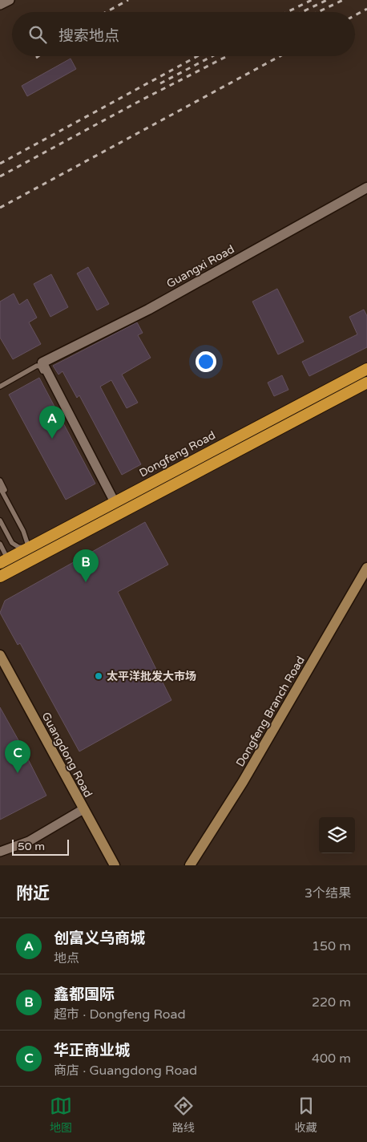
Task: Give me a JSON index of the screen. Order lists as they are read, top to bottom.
{
  "streets": {
    "highway": ["Dongfeng Road"],
    "main road": ["Dongfeng Branch Road", "Guangdong Road"],
    "street": ["Guangxi Road"]
  },
  "places": ["太平洋批发大市场"],
  "scale_bar": "50 m",
  "page": {
    "search": "搜索地点",
    "pins": ["A", "B", "C"],
    "scale": "50 m",
    "heading": ["附近", "3个结果"],
    "list": [
      {
        "mark": "A",
        "name": "创富义乌商城",
        "note": "地点",
        "value": "150 m"
      },
      {
        "mark": "B",
        "name": "鑫都国际",
        "note": "超市 · Dongfeng Road",
        "value": "220 m"
      },
      {
        "mark": "C",
        "name": "华正商业城",
        "note": "商店 · Guangdong Road",
        "value": "400 m"
      }
    ],
    "nav": ["地图", "路线", "收藏"]
  }
}
